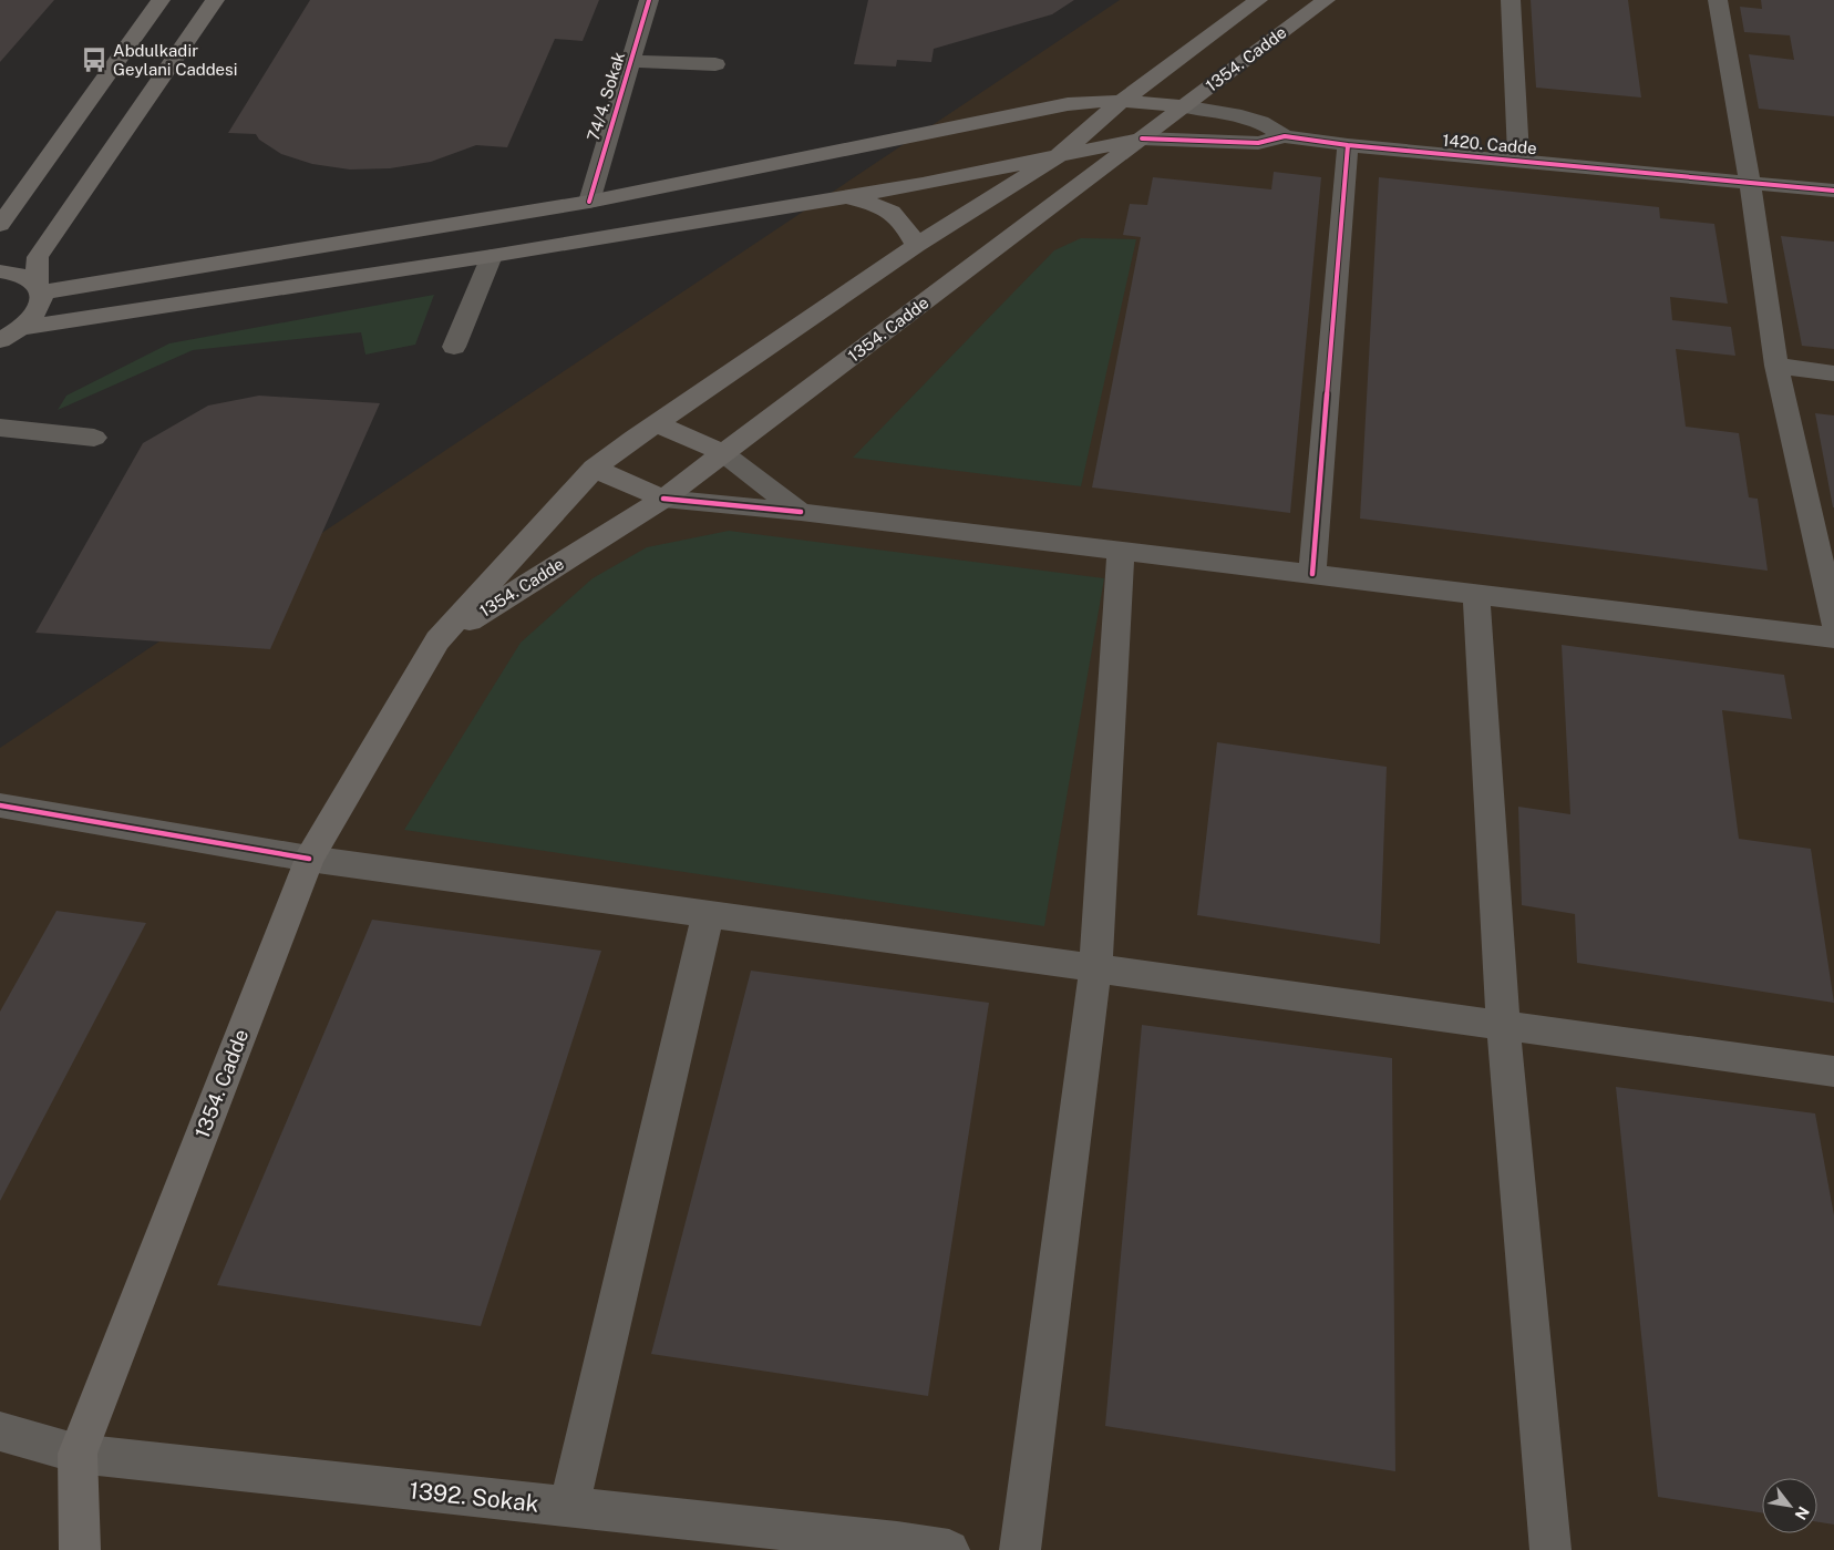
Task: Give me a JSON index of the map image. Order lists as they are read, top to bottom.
{
  "streets": {
    "main road": ["1354. Cadde"],
    "street": ["74/4. Sokak", "1420. Cadde", "1392. Sokak"]
  },
  "crossings": [
    ["1354. Cadde", "1420. Cadde"],
    ["1354. Cadde", "1392. Sokak"]
  ],
  "places": {
    "bus stop": ["Abdulkadir Geylani Caddesi"]
  },
  "north": "bottom right"
}
